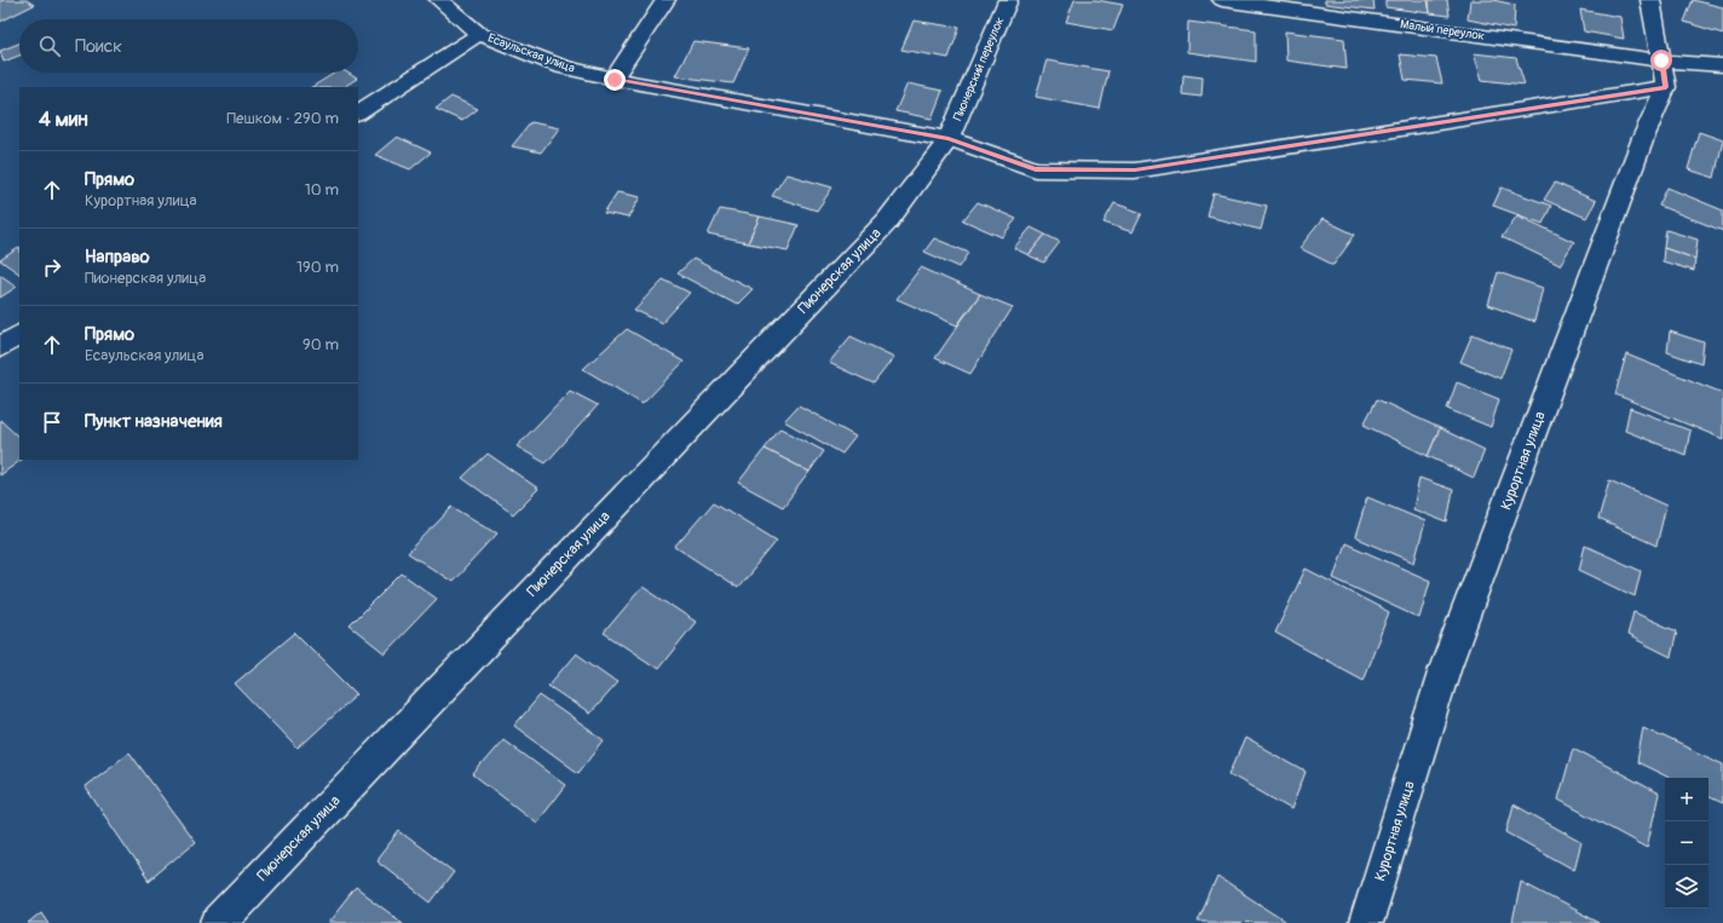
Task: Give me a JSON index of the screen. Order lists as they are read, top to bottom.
{
  "streets": {
    "street": [
      "Малый переулок",
      "Есаульская улица",
      "Пионерский переулок",
      "Пионерская улица",
      "Курортная улица"
    ]
  },
  "crossings": [
    ["Есаульская улица", "Пионерский переулок"],
    ["Есаульская улица", "Пионерская улица"],
    ["Пионерский переулок", "Пионерская улица"]
  ],
  "page": {
    "search": "Поиск",
    "heading": ["4 мин", "Пешком · 290 m"],
    "list": [
      ["Прямо", "Курортная улица", "10 m"],
      ["Направо", "Пионерская улица", "190 m"],
      ["Прямо", "Есаульская улица", "90 m"],
      "Пункт назначения"
    ],
    "map_buttons": ["+", "−"]
  }
}
